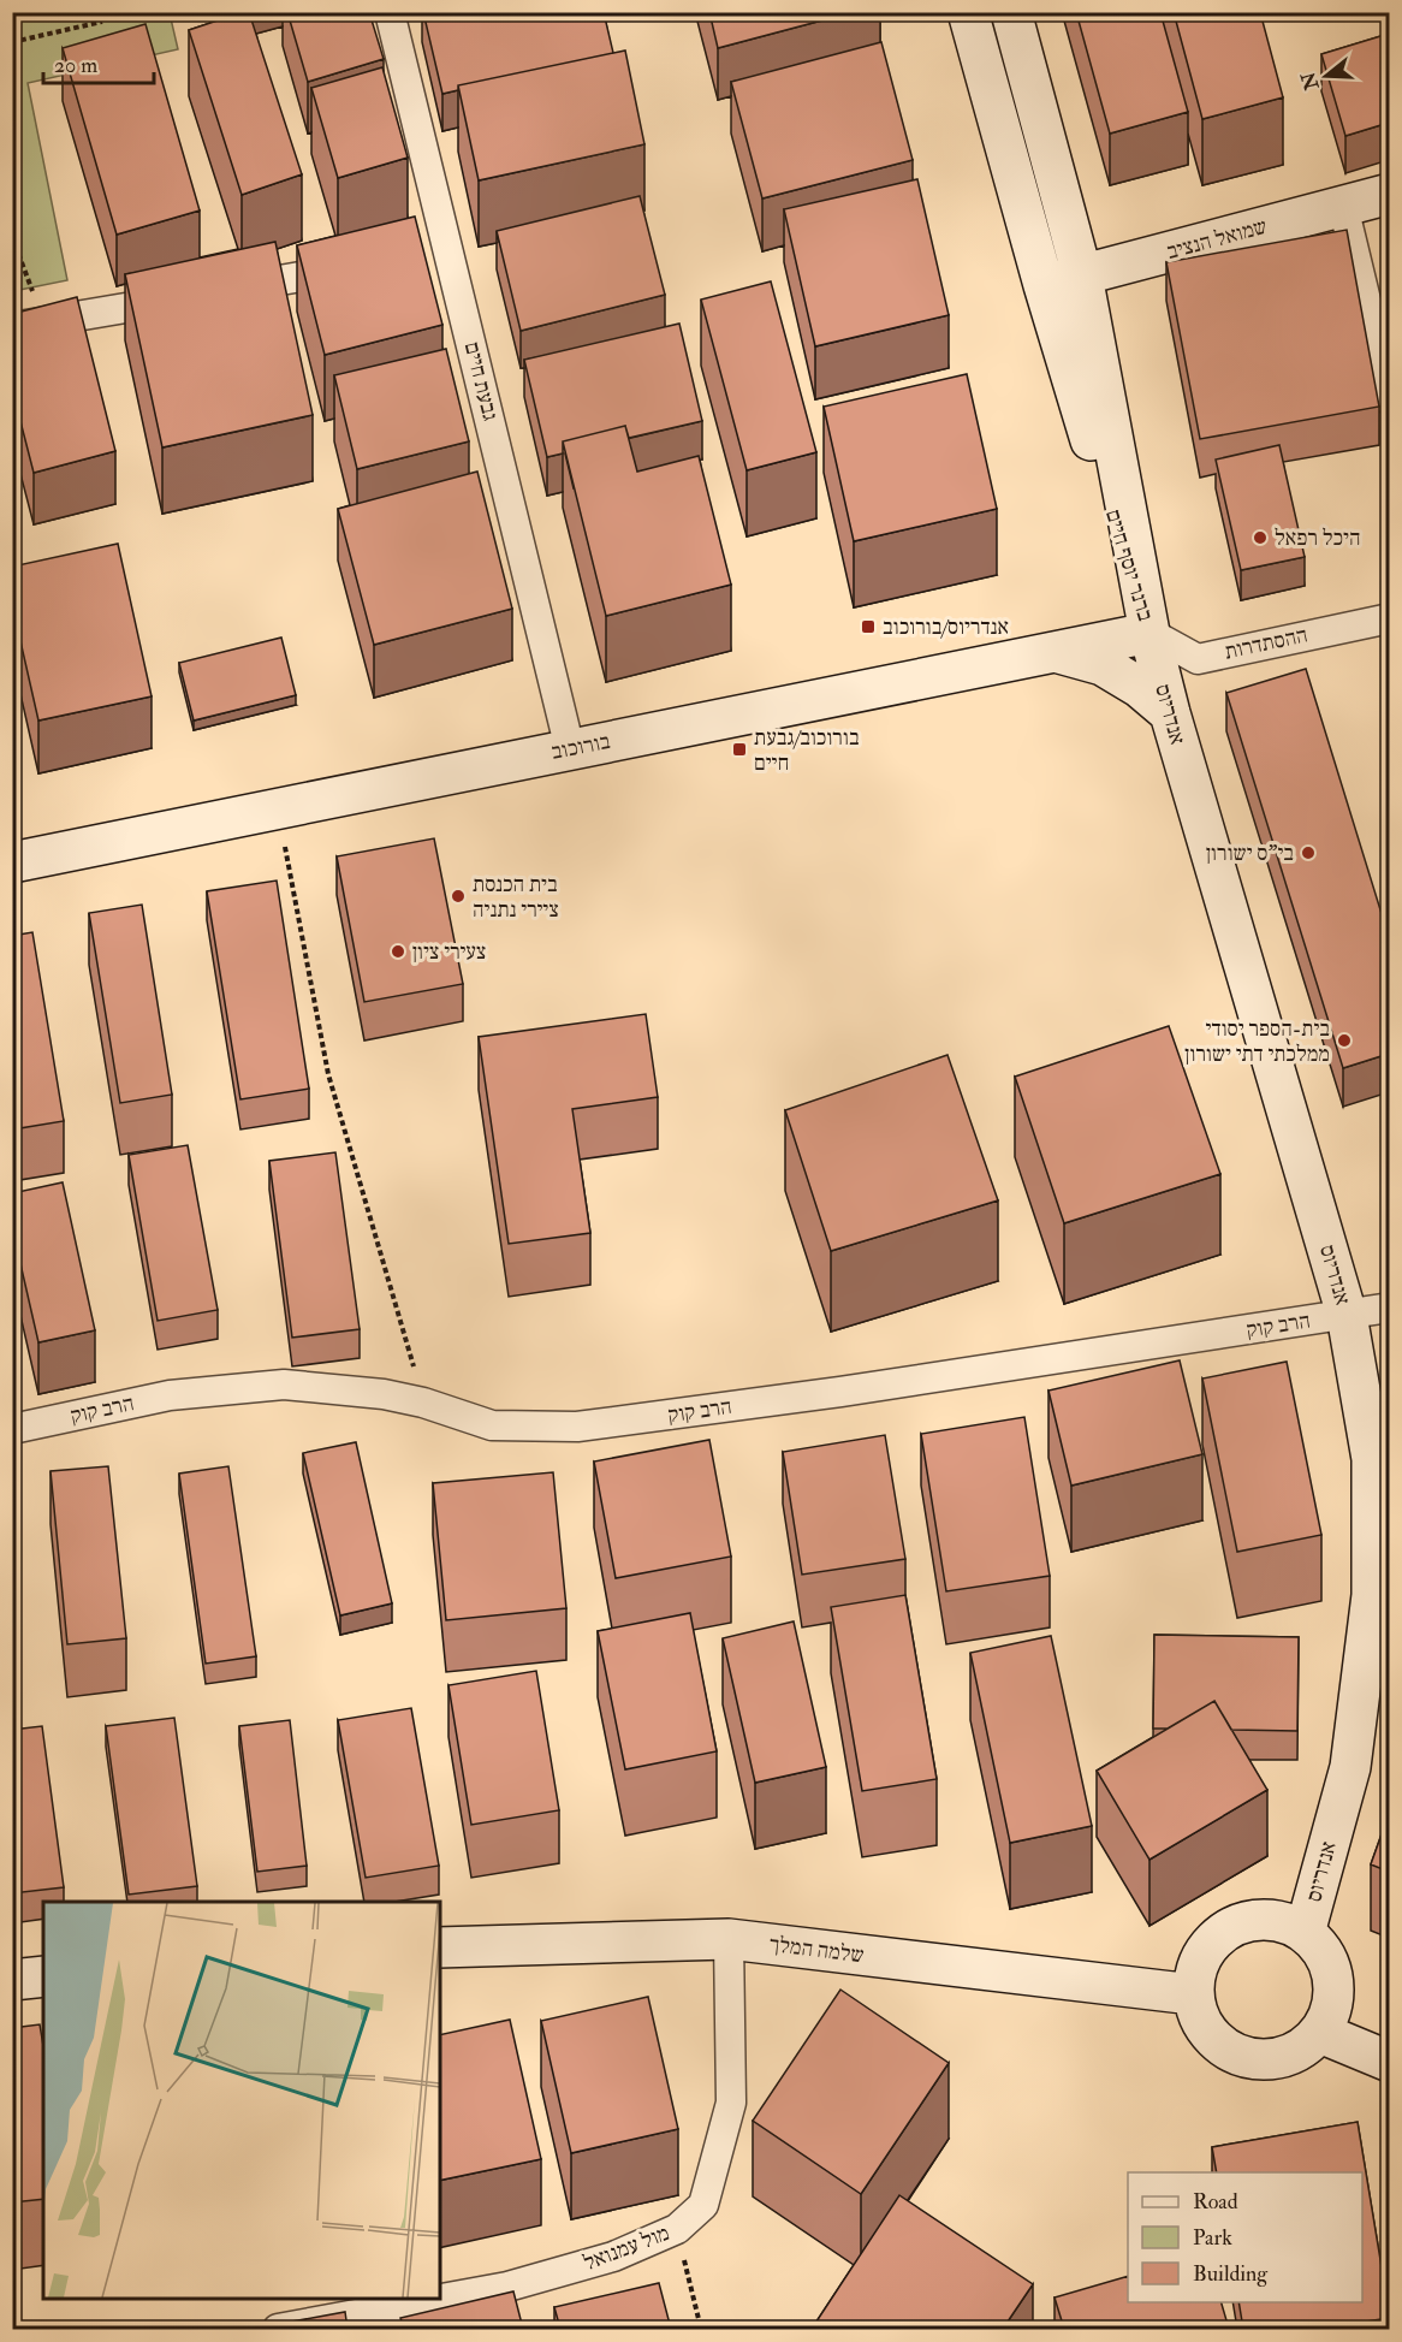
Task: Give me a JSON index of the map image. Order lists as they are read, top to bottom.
{
  "streets": {
    "street": [
      "שמואל הנציב",
      "גבעת חיים",
      "ברנר יוסף חיים",
      "ההסתדרות",
      "אנדריוס",
      "בורוכוב",
      "הרב קוק",
      "שלמה המלך",
      "מול עמנואל"
    ]
  },
  "crossings": [
    ["שמואל הנציב", "ברנר יוסף חיים"],
    ["גבעת חיים", "בורוכוב"],
    ["ברנר יוסף חיים", "ההסתדרות"],
    ["ברנר יוסף חיים", "אנדריוס"],
    ["ברנר יוסף חיים", "בורוכוב"],
    ["ההסתדרות", "אנדריוס"],
    ["ההסתדרות", "בורוכוב"],
    ["אנדריוס", "בורוכוב"],
    ["אנדריוס", "הרב קוק"],
    ["אנדריוס", "שלמה המלך"],
    ["שלמה המלך", "מול עמנואל"]
  ],
  "places": {
    "other": [
      "היכל רפאל",
      "בי\"ס ישורון",
      "בית הכנסת ציירי נתניה",
      "צעירי ציון",
      "בית-הספר יסודי ממלכתי דתי ישורון"
    ],
    "transit": ["אנדריוס/בורוכוב", "בורוכוב/גבעת חיים"]
  },
  "legend": ["Road", "Park", "Building"],
  "scale_bar": "20 m",
  "north": "left"
}
